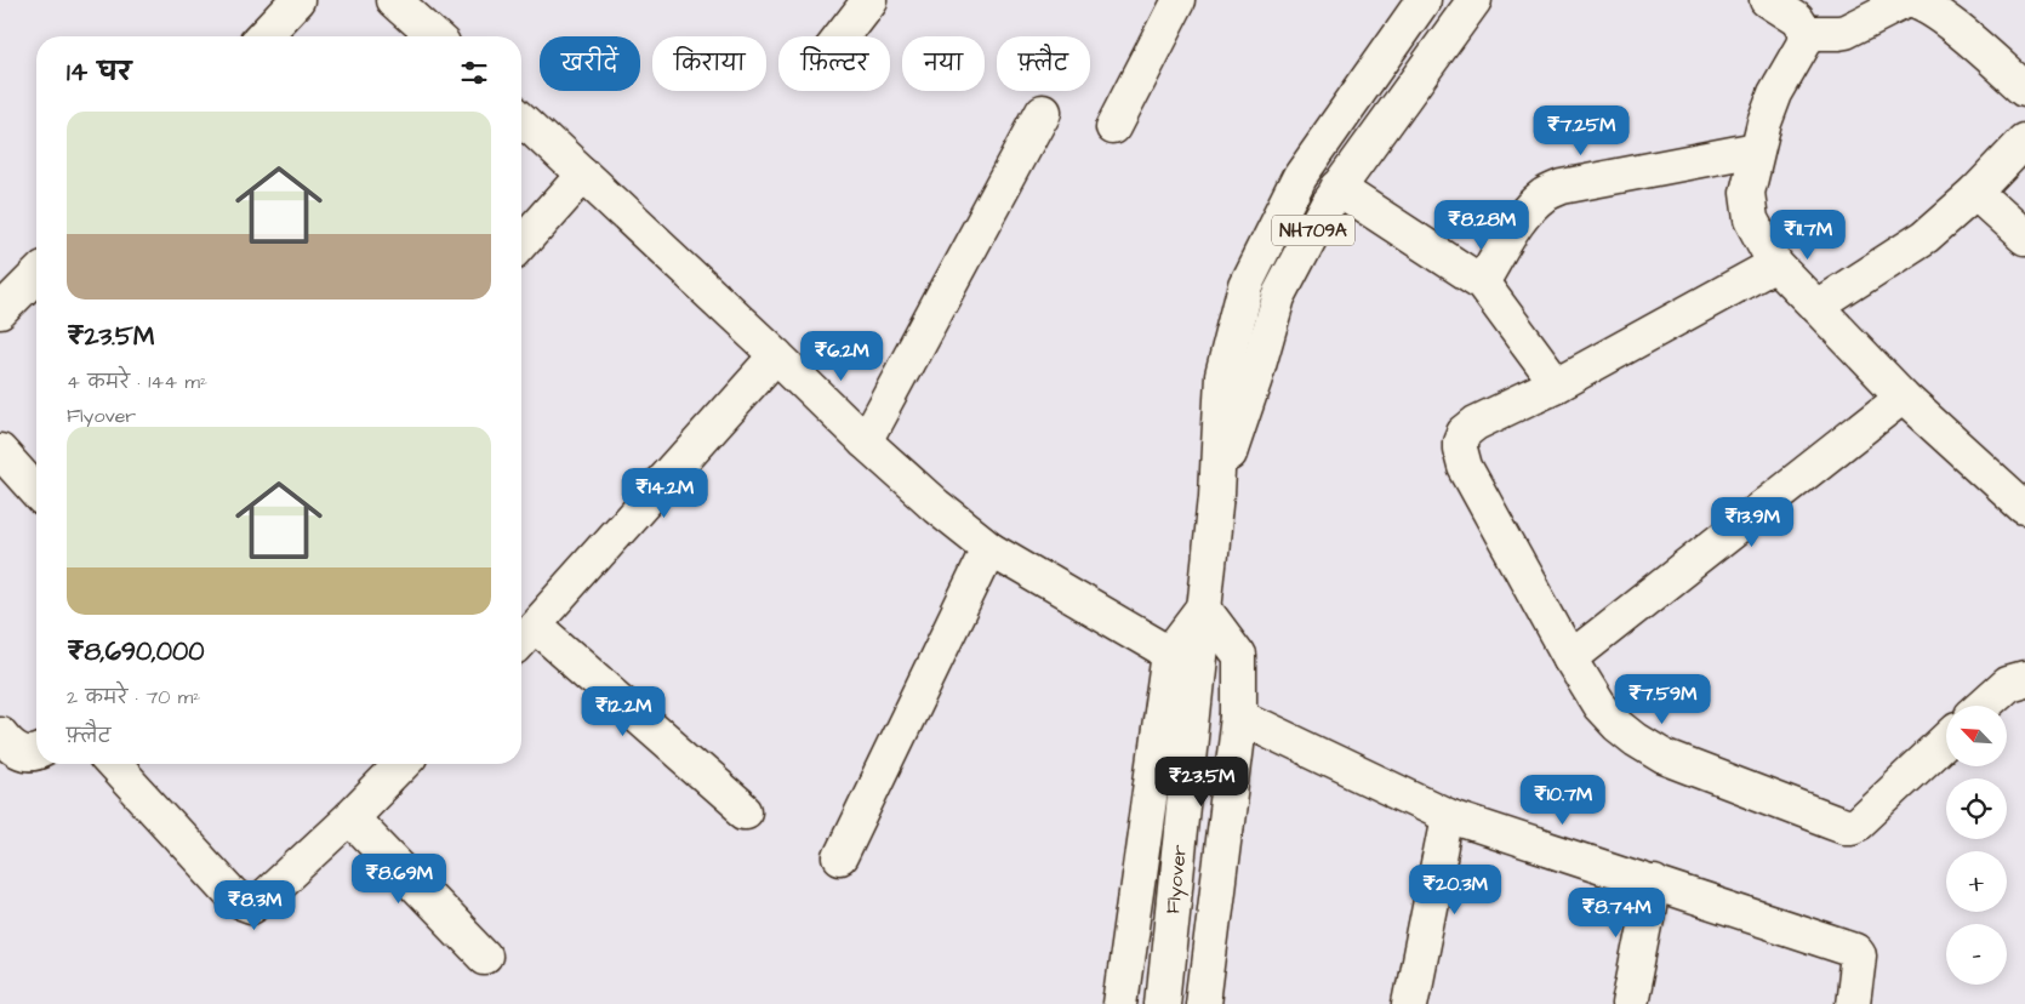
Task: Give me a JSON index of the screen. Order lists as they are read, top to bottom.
{
  "streets": {
    "main road": ["NH709A", "Flyover"]
  },
  "crossings": [
    ["NH709A", "Flyover"]
  ],
  "north": "top left",
  "page": {
    "chip": [
      "खरीदें",
      "किराया",
      "फ़िल्टर",
      "नया",
      "फ़्लैट"
    ],
    "heading": "14 घर",
    "price": [
      "₹7.25M",
      "₹8.28M",
      "₹11.7M",
      "₹6.2M",
      "₹14.2M",
      "₹13.9M",
      "₹7.59M",
      "₹12.2M",
      "₹23.5M",
      "₹10.7M",
      "₹8.69M",
      "₹20.3M",
      "₹8.3M",
      "₹8.74M"
    ],
    "list": [
      {
        "name": "₹23.5M",
        "note": "4 कमरे · 144 m² · Flyover"
      },
      {
        "name": "₹8,690,000",
        "note": "2 कमरे · 70 m² · फ़्लैट"
      }
    ],
    "map_buttons": ["+", "−"]
  }
}
